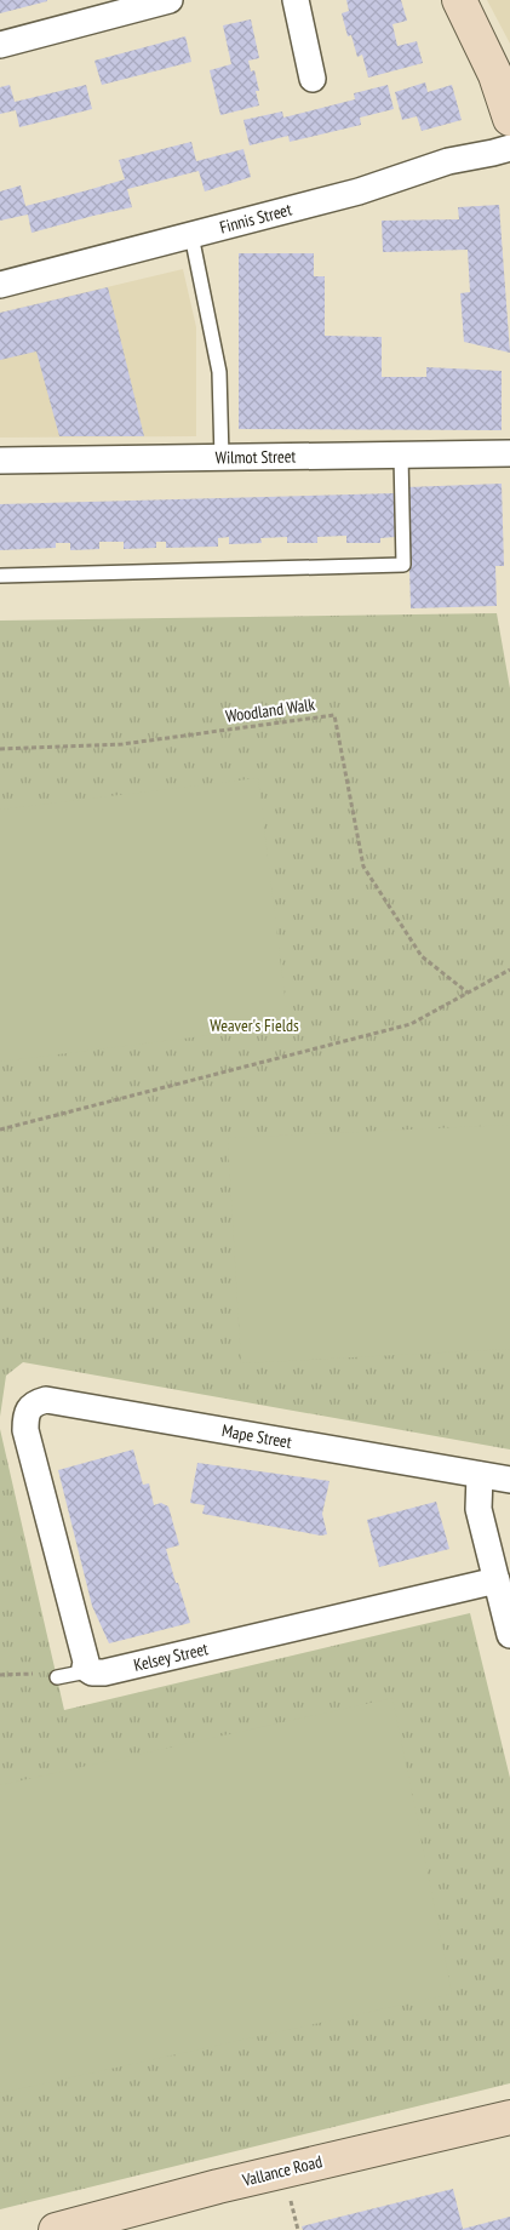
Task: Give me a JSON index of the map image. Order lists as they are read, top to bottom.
{
  "streets": {
    "main road": ["Vallance Road"],
    "street": [
      "Finnis Street",
      "Wilmot Street",
      "Mape Street",
      "Kelsey Street"
    ],
    "path": ["Woodland Walk"]
  },
  "crossings": [
    ["Mape Street", "Kelsey Street"]
  ],
  "parks": ["Weaver's Fields"]
}
